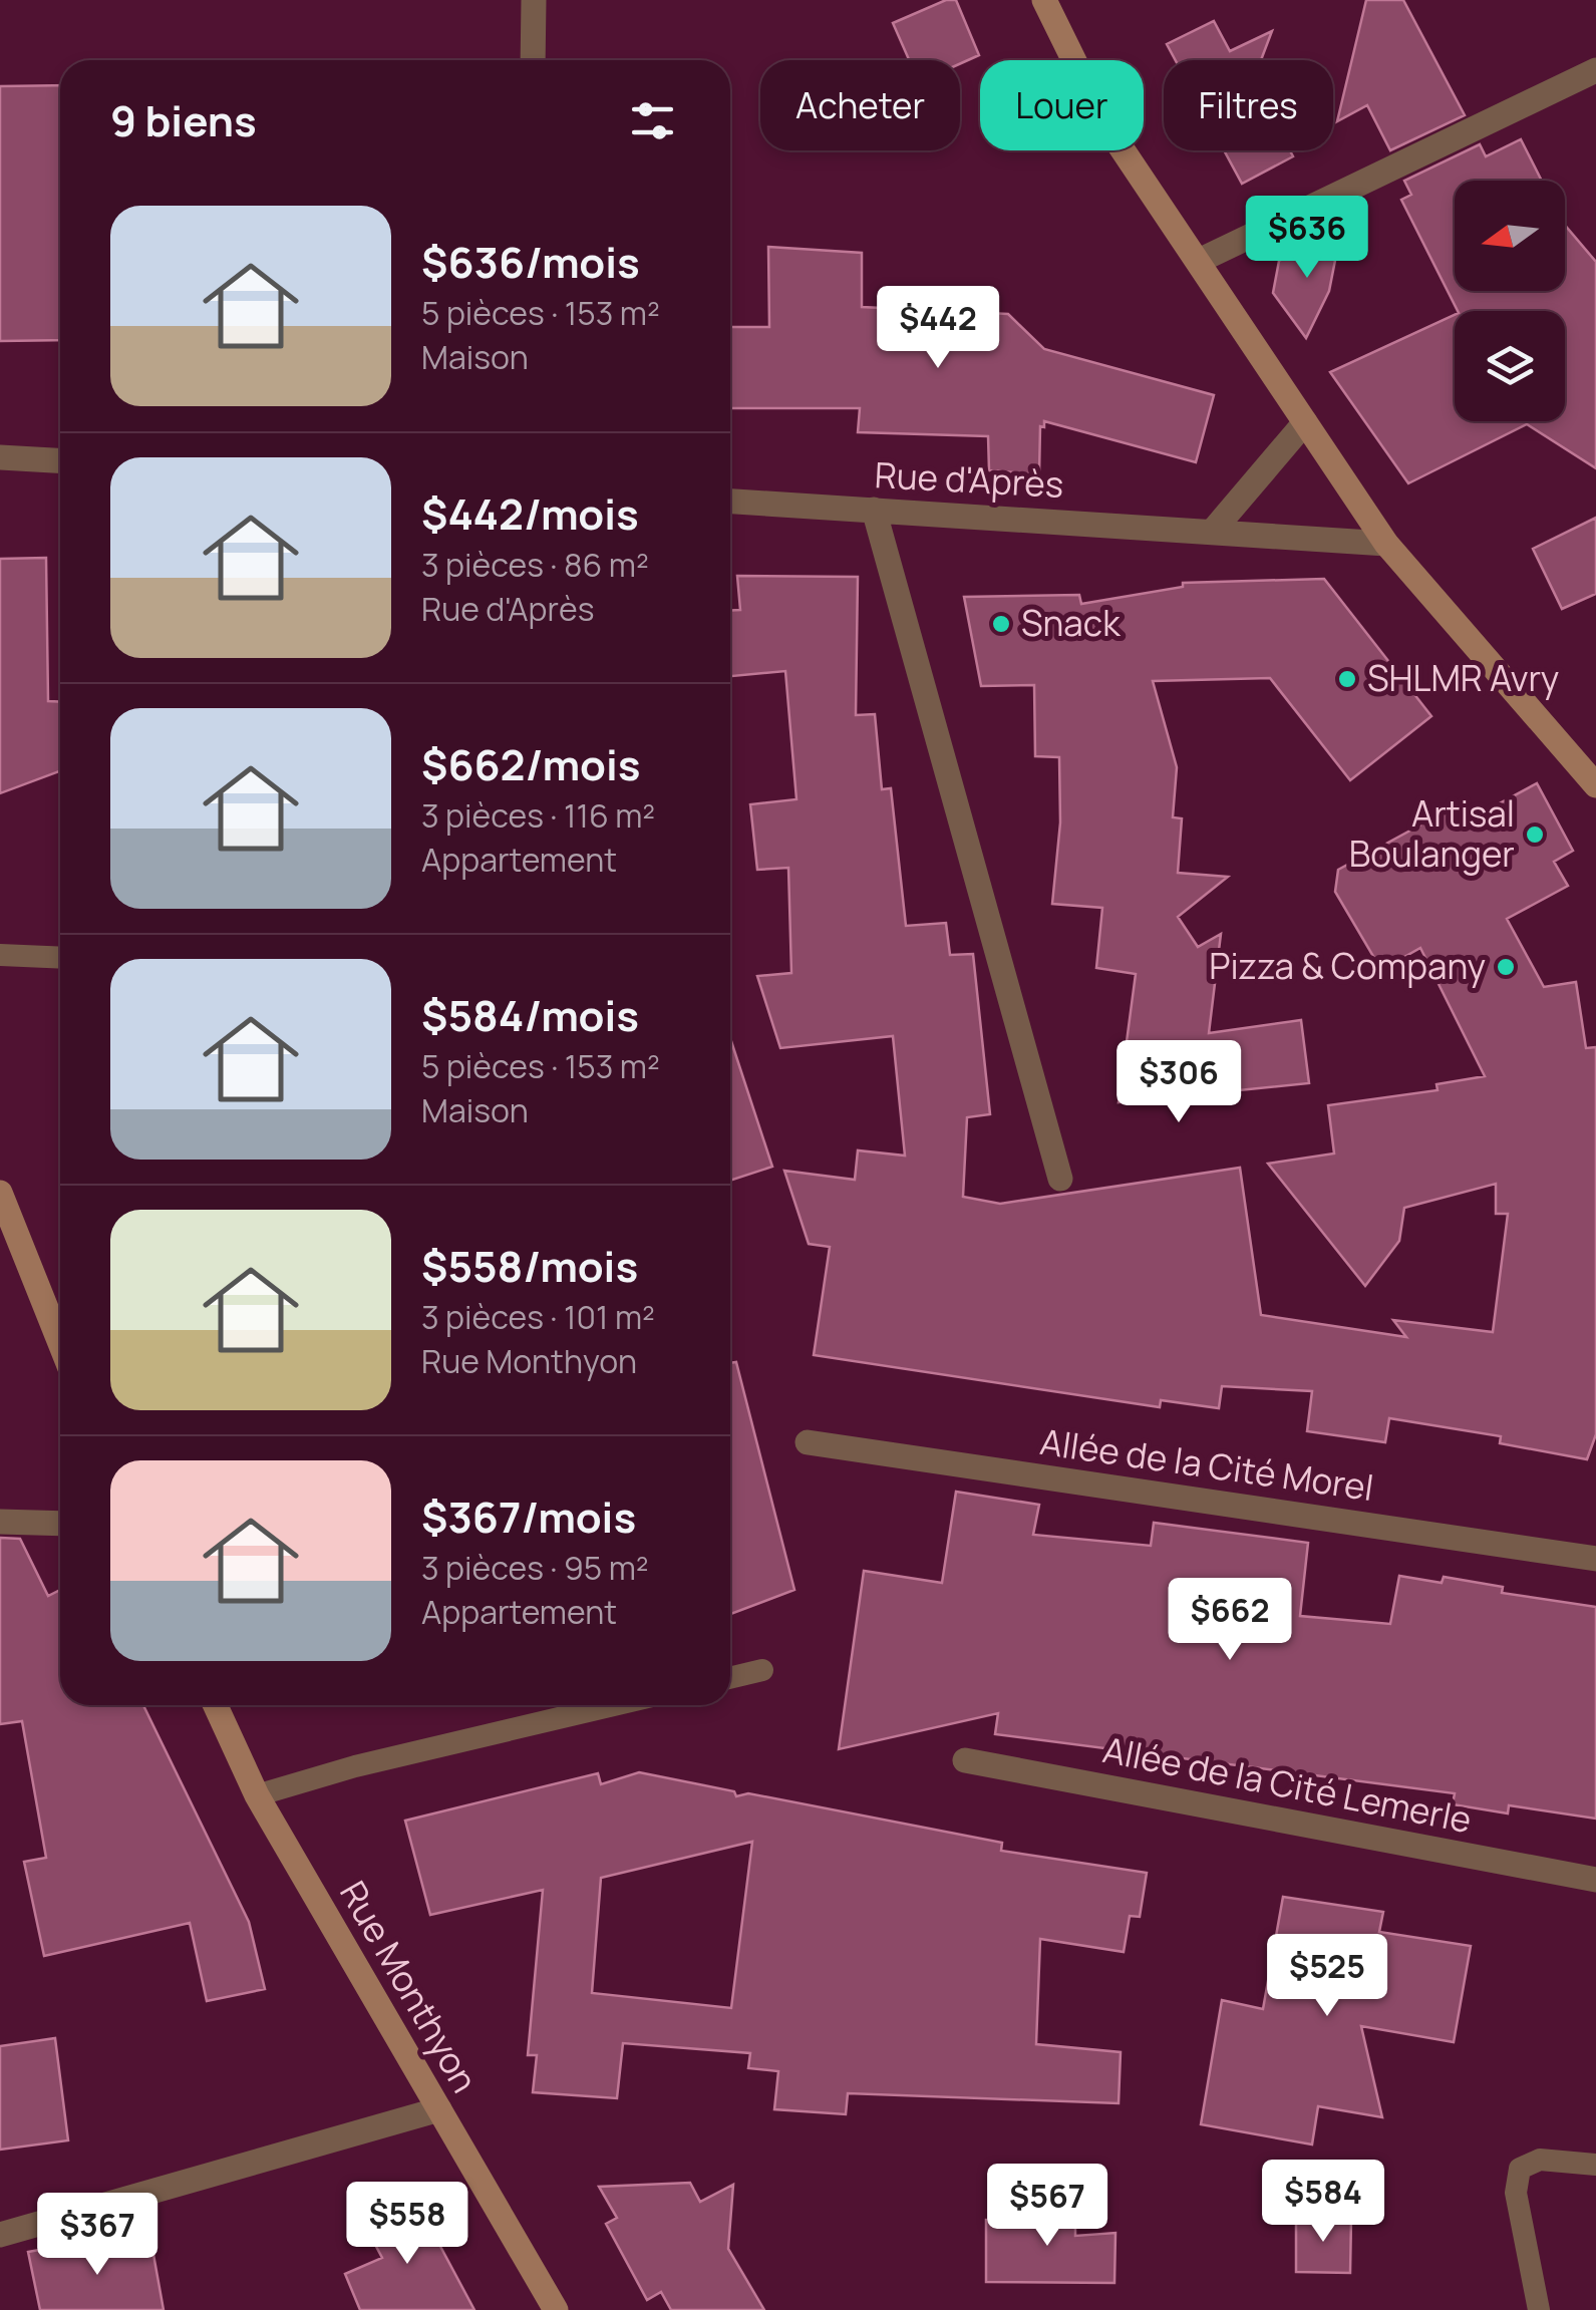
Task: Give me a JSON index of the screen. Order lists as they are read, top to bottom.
{
  "streets": {
    "street": [
      "Rue d'Après",
      "Allée de la Cité Morel",
      "Allée de la Cité Lemerle",
      "Rue Monthyon"
    ]
  },
  "places": [
    "Snack",
    "SHLMR Avry",
    "Artisal Boulanger",
    "Pizza & Company"
  ],
  "north": "left",
  "page": {
    "chip": ["Acheter", "Louer", "Filtres"],
    "heading": "9 biens",
    "list": [
      {
        "name": "$636/mois",
        "note": "5 pièces · 153 m² · Maison"
      },
      {
        "name": "$442/mois",
        "note": "3 pièces · 86 m² · Rue d'Après"
      },
      {
        "name": "$662/mois",
        "note": "3 pièces · 116 m² · Appartement"
      },
      {
        "name": "$584/mois",
        "note": "5 pièces · 153 m² · Maison"
      },
      {
        "name": "$558/mois",
        "note": "3 pièces · 101 m² · Rue Monthyon"
      },
      {
        "name": "$367/mois",
        "note": "3 pièces · 95 m² · Appartement"
      }
    ],
    "price": [
      "$636",
      "$442",
      "$306",
      "$662",
      "$525",
      "$584",
      "$567",
      "$558",
      "$367"
    ]
  }
}
